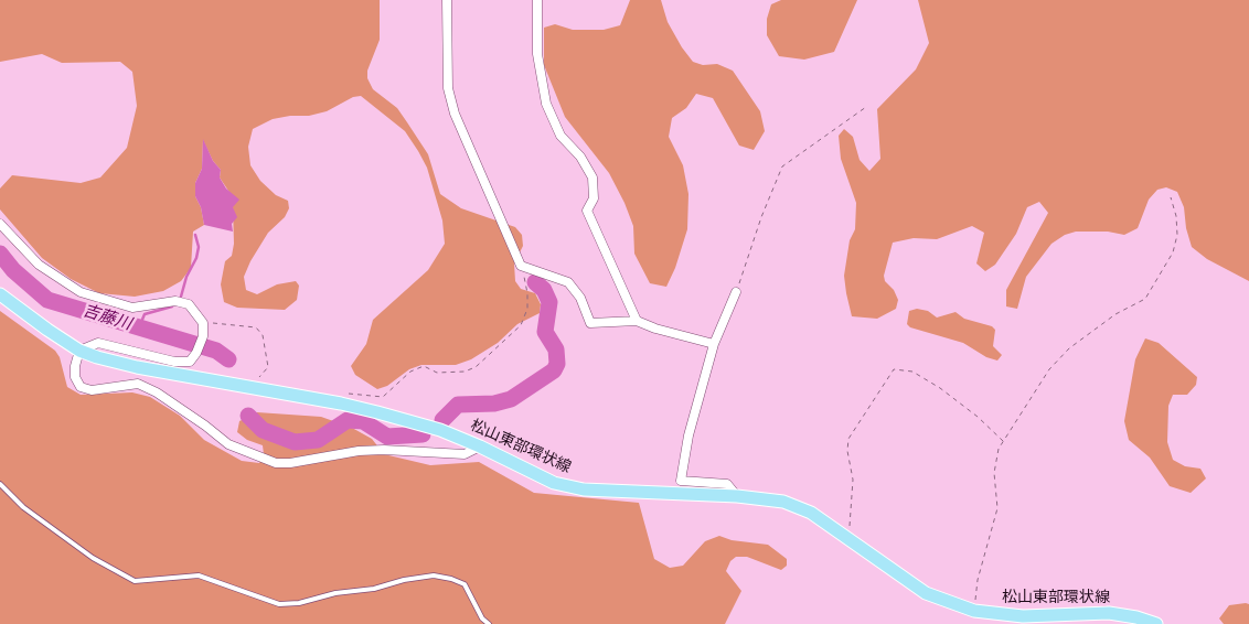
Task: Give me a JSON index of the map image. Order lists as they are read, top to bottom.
{
  "streets": {
    "main road": ["松山東部環状線"]
  },
  "water": ["吉藤川"]
}
